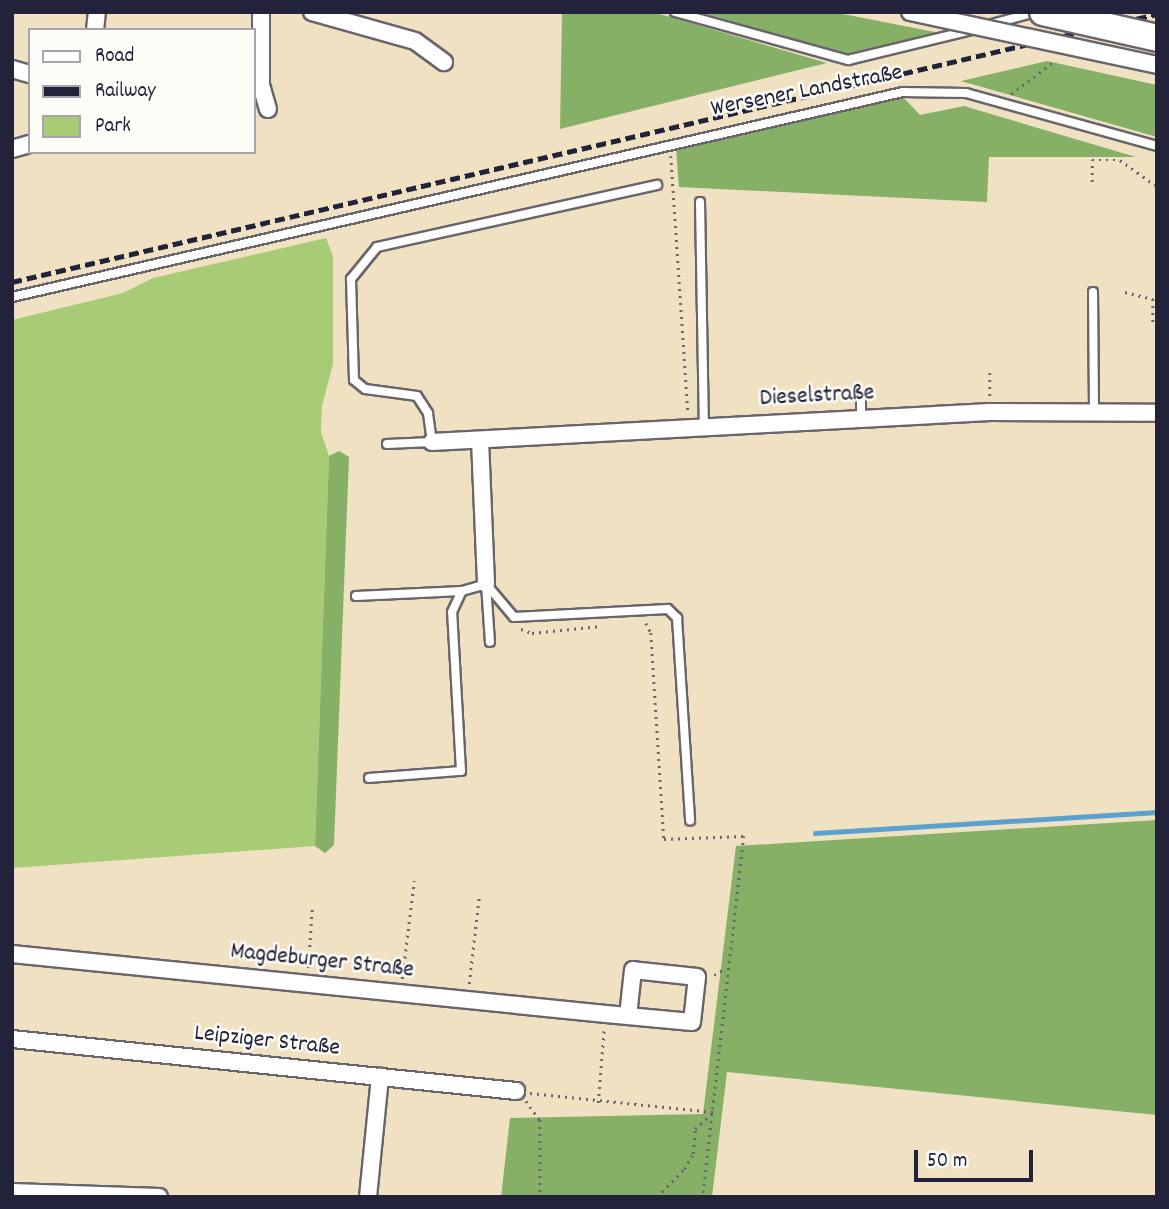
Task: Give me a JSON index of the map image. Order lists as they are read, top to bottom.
{
  "streets": {
    "street": ["Dieselstraße", "Magdeburger Straße", "Leipziger Straße"],
    "lane": ["Wersener Landstraße"]
  },
  "legend": ["Road", "Railway", "Park"],
  "scale_bar": "50 m"
}
